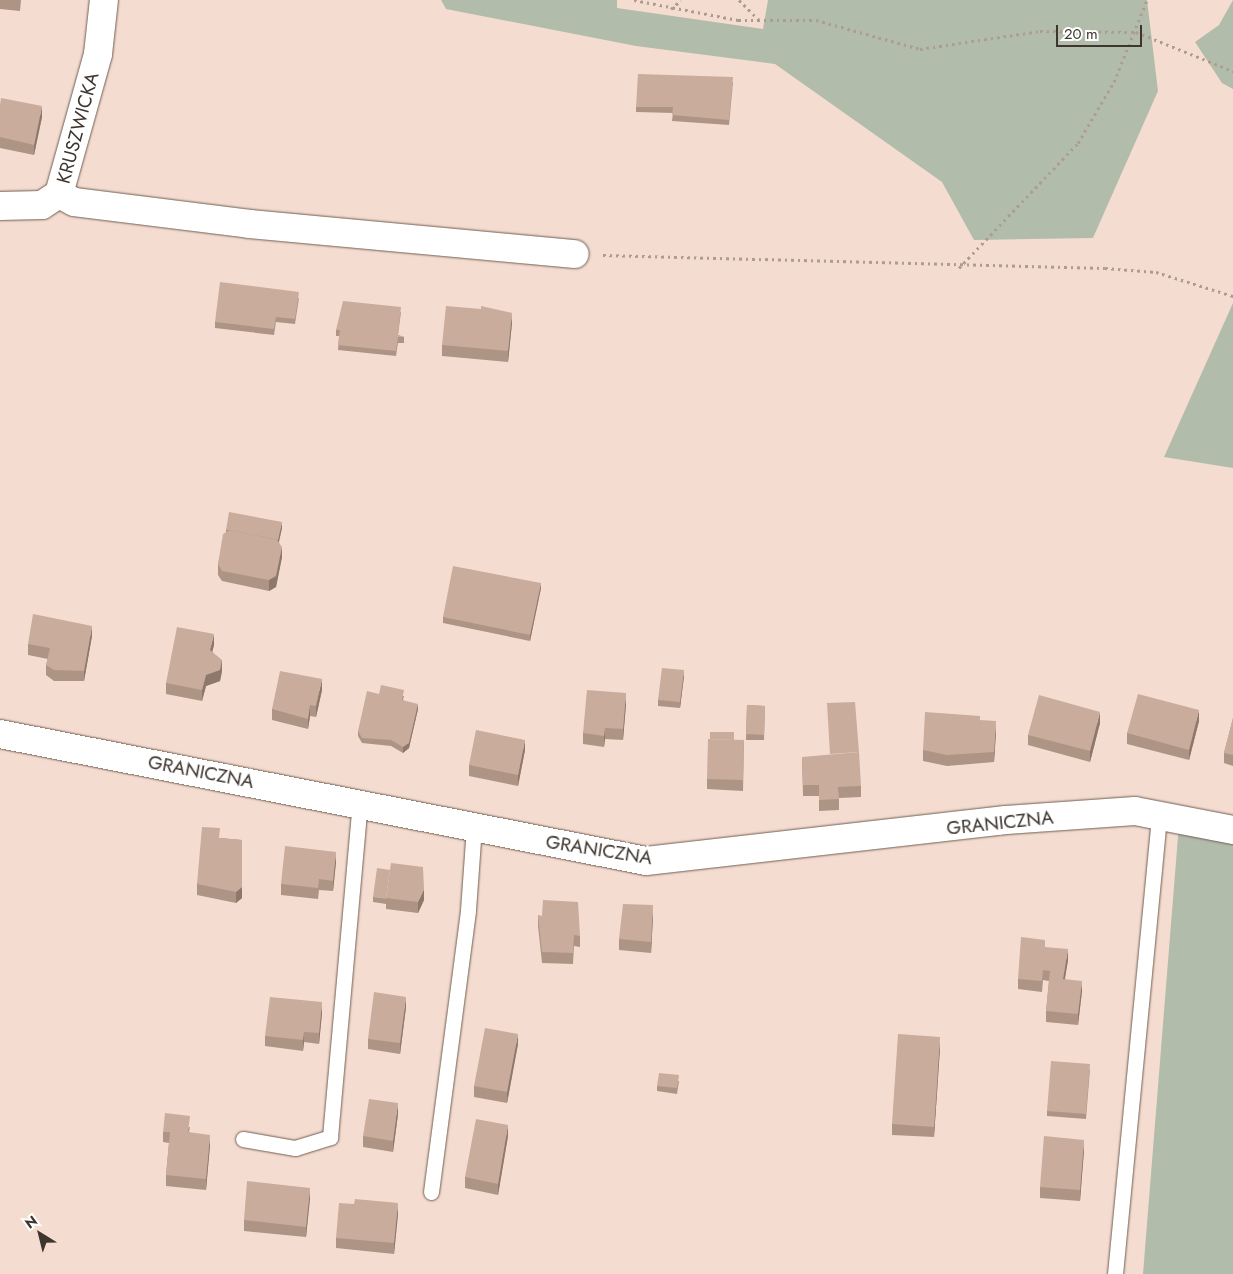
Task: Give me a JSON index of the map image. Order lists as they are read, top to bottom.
{
  "streets": {
    "street": ["KRUSZWICKA", "GRANICZNA"]
  },
  "scale_bar": "20 m",
  "north": "top left"
}
